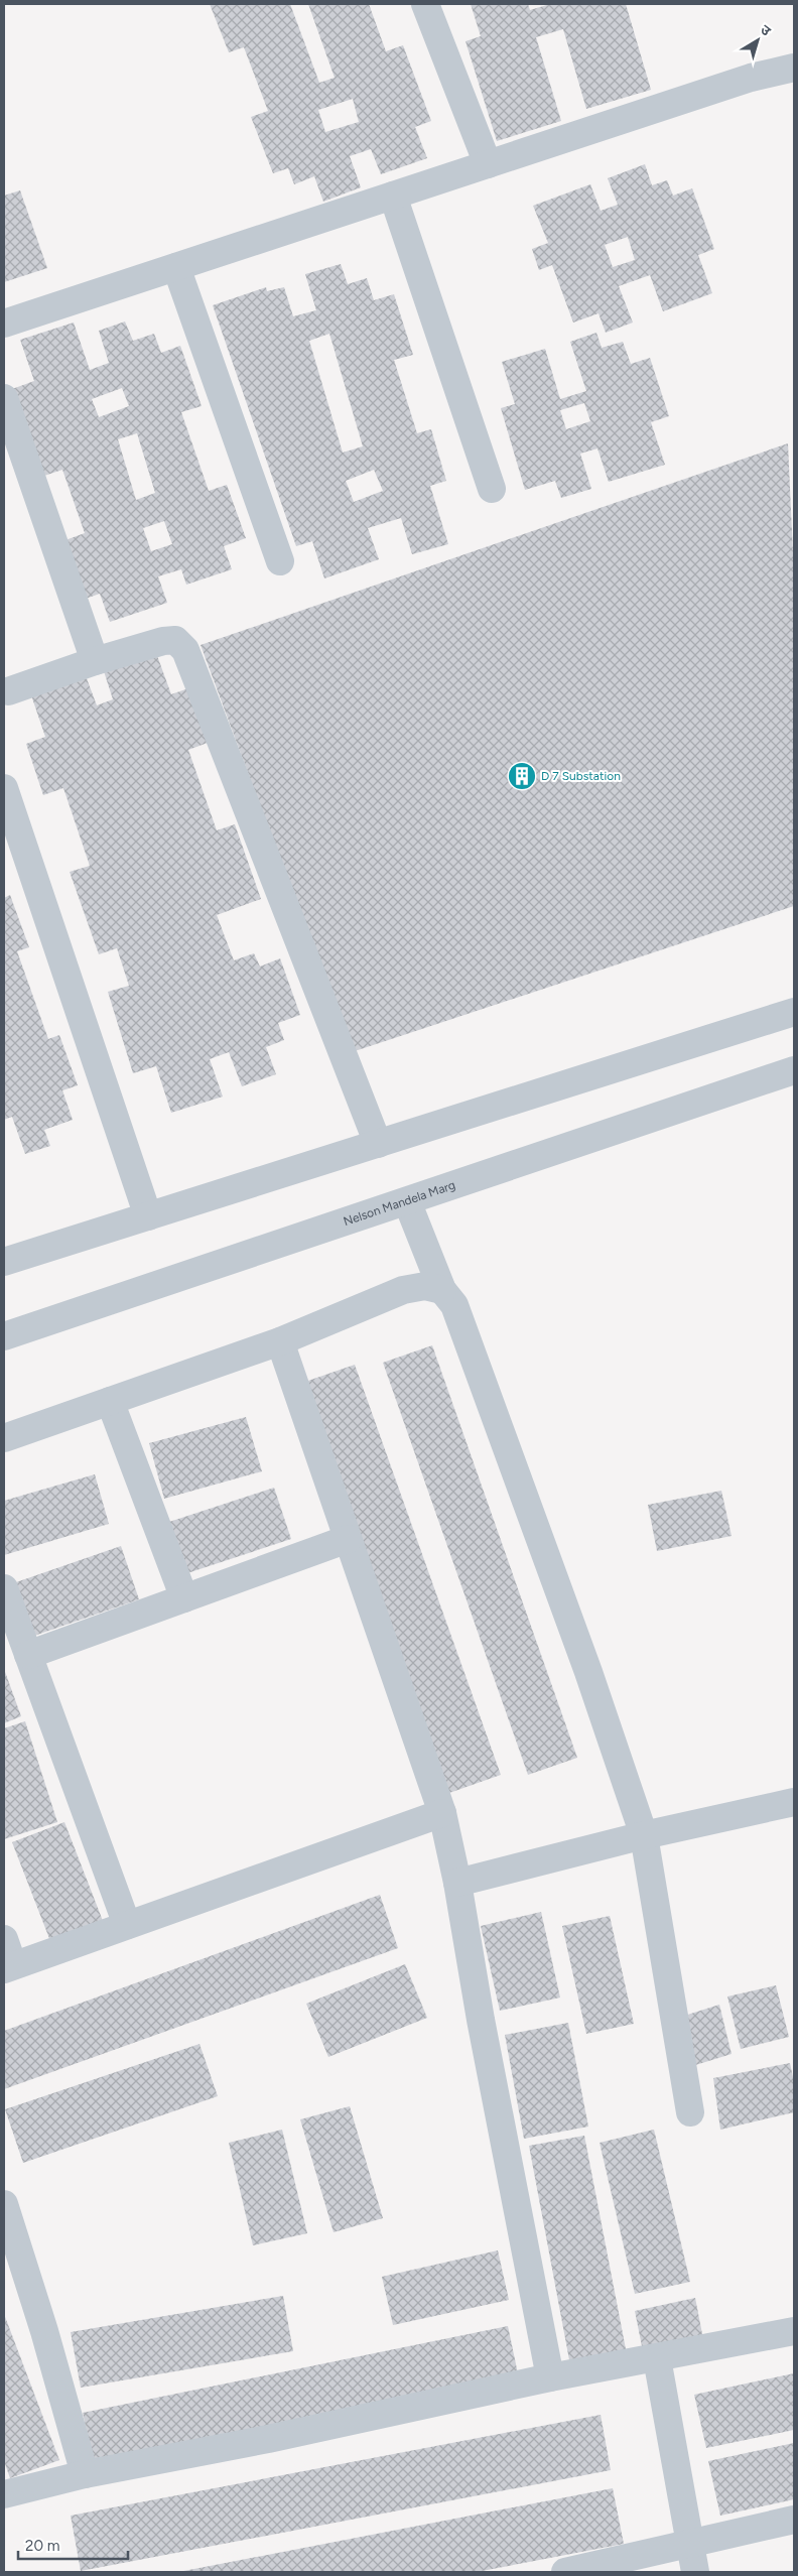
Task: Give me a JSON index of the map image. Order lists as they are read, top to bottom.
{
  "streets": {
    "street": ["Nelson Mandela Marg"]
  },
  "places": {
    "building": ["D 7 Substation"]
  },
  "scale_bar": "20 m",
  "north": "top right"
}
